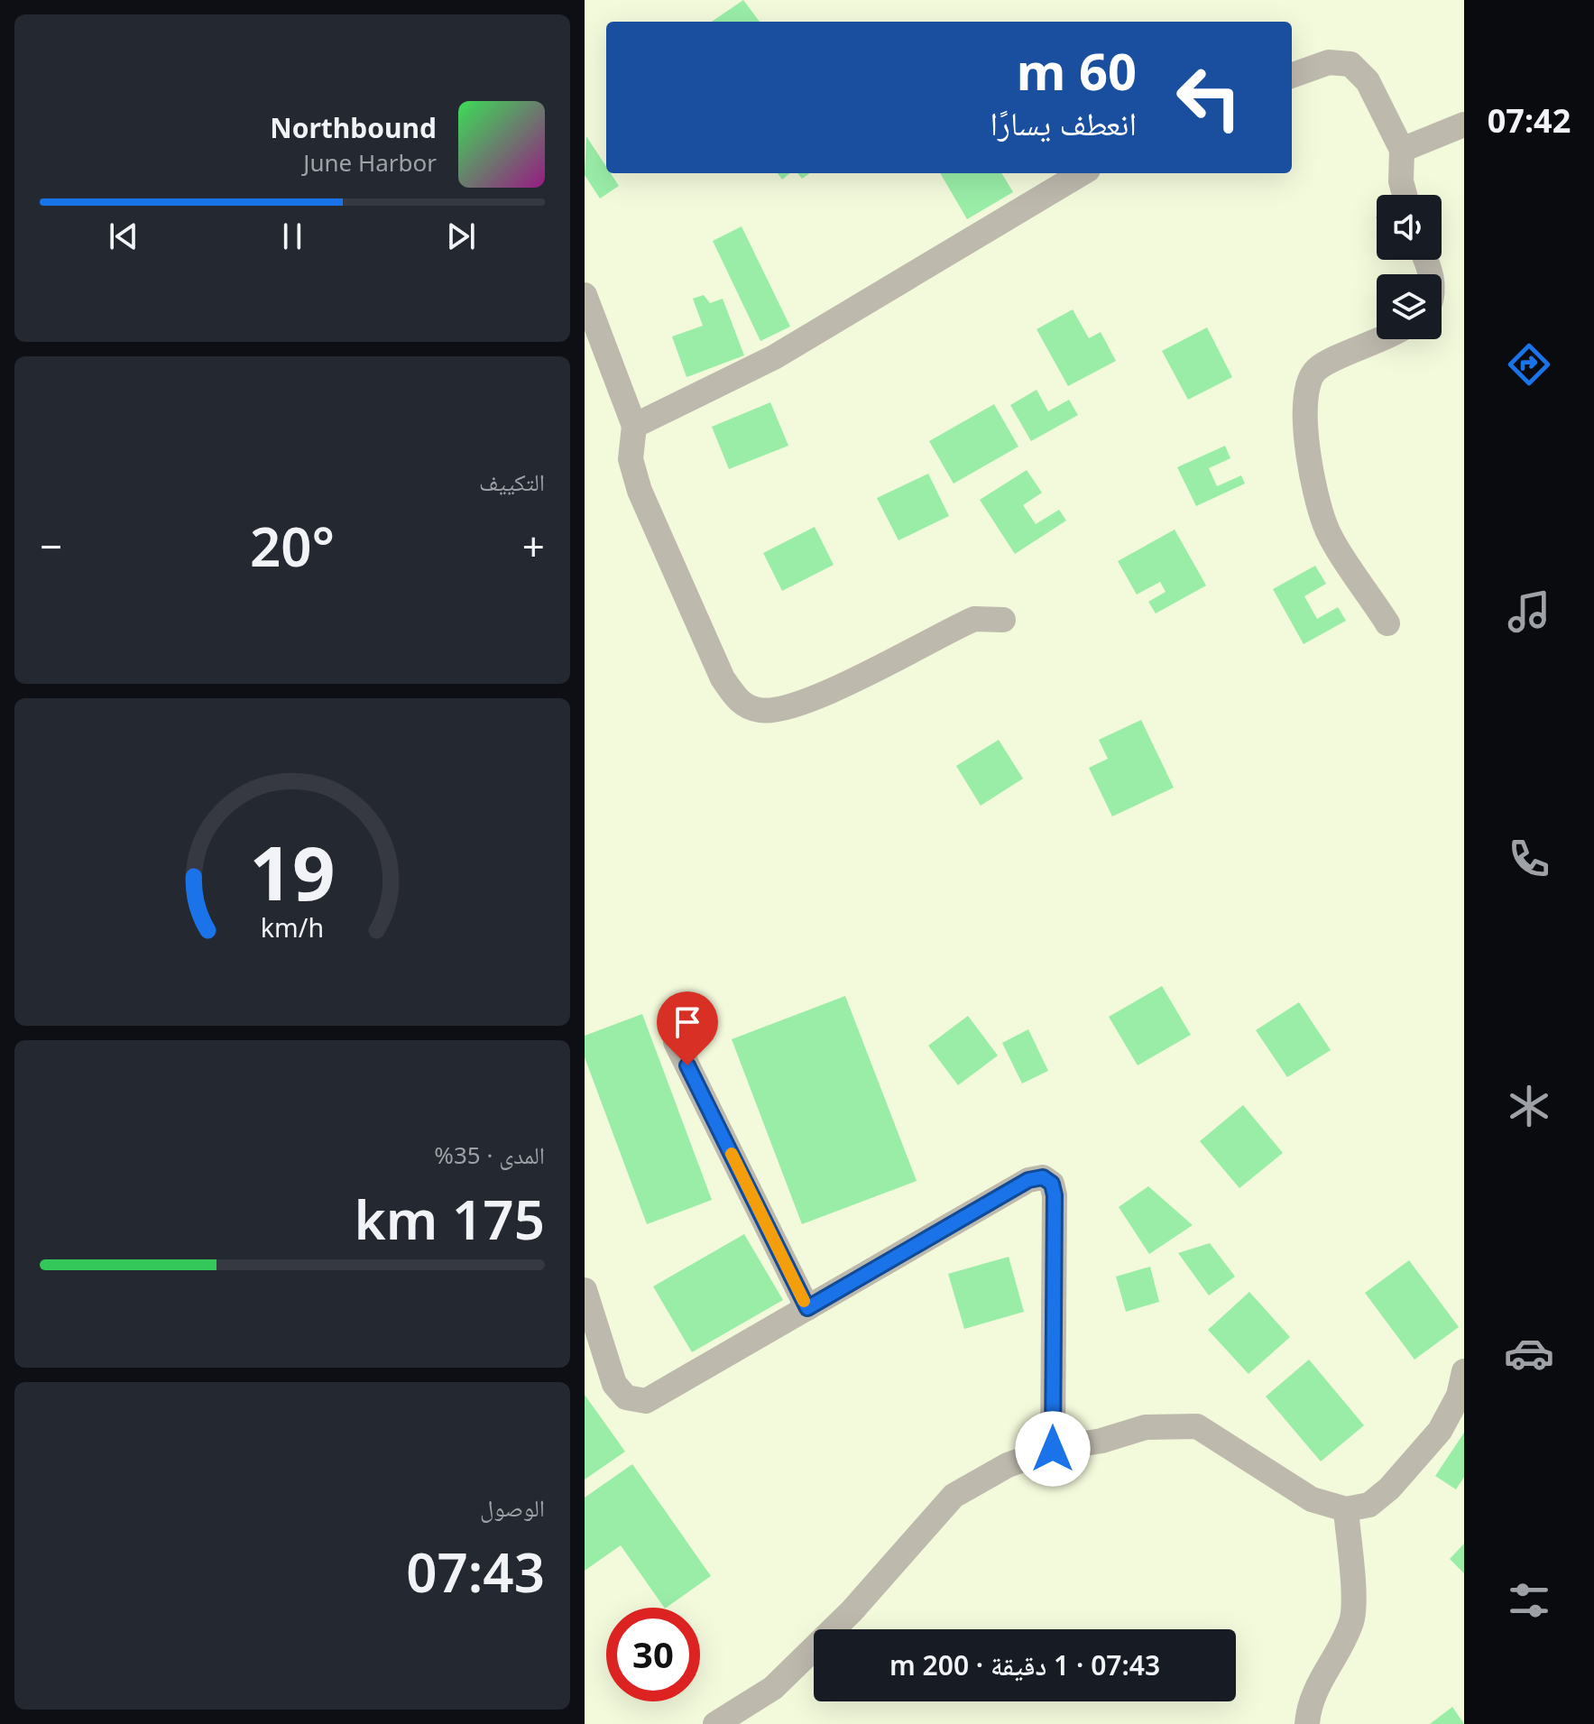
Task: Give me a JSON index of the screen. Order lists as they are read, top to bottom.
{
  "page": {
    "tabs": "07:42",
    "turn": ["60 m", "انعطف يسارًا"],
    "song": ["Northbound", "June Harbor"],
    "tile": [
      "التكييف",
      ["المدى · 35%", "175 km"],
      ["الوصول", "07:43"]
    ],
    "heat": ["−", "20°", "+"],
    "limit": "30",
    "trip": "07:43 · 1 دقيقة · 200 m",
    "gauge": ["19", "km/h"]
  }
}
